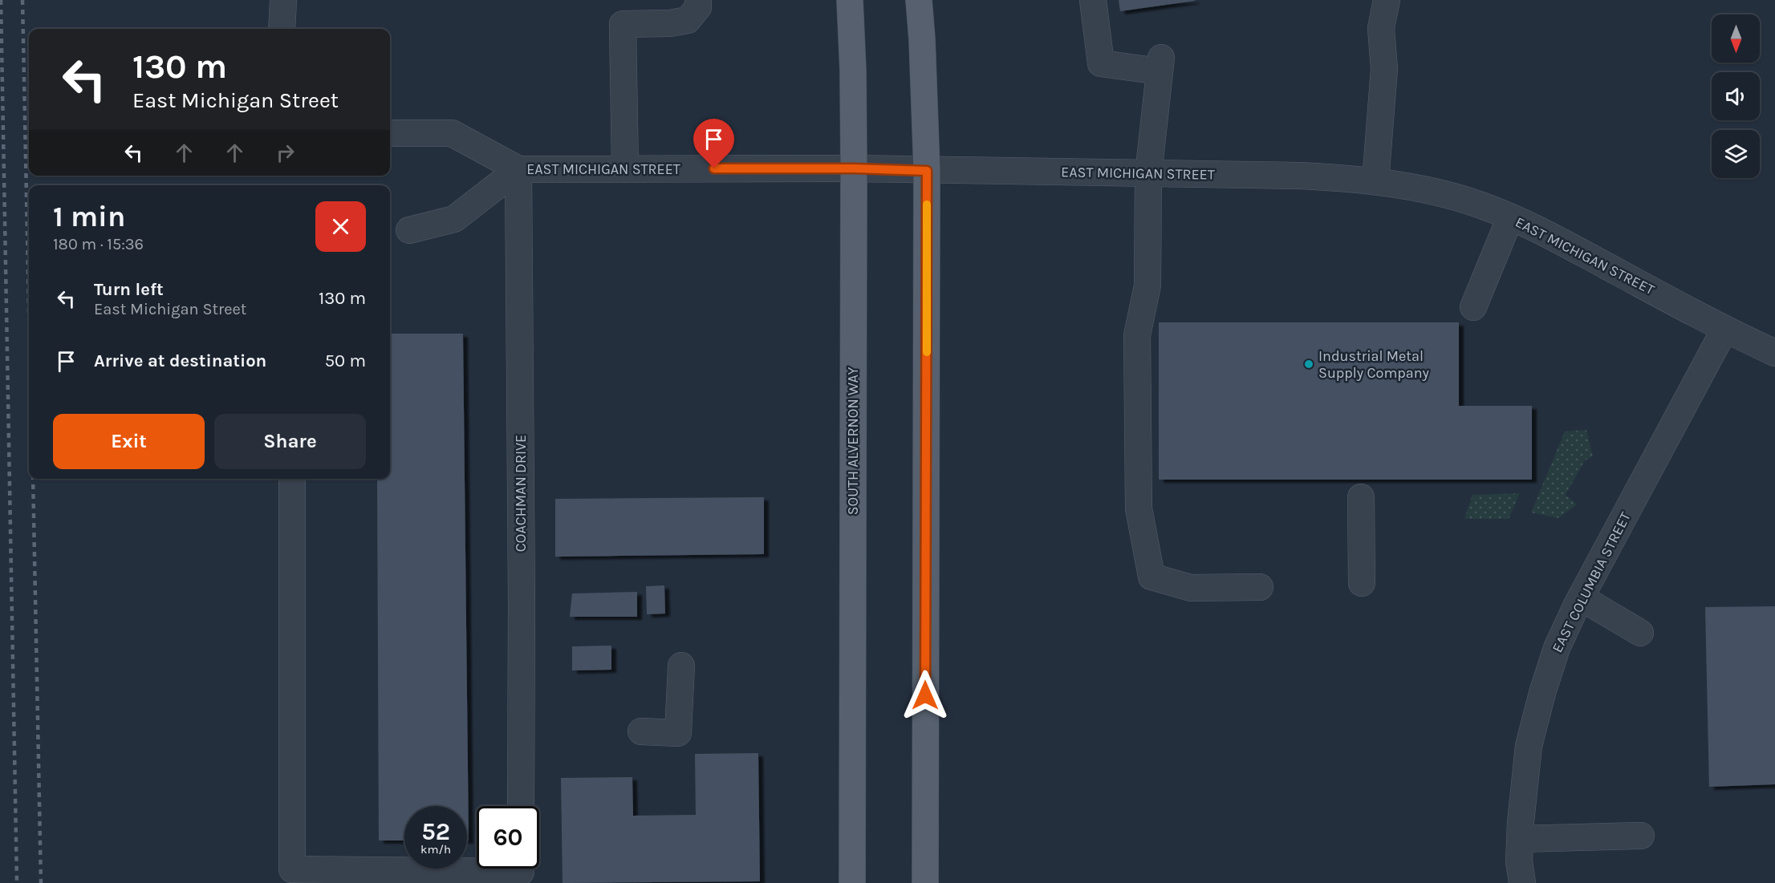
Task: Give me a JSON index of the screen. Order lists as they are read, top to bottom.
{
  "streets": {
    "main road": ["SOUTH ALVERNON WAY"],
    "street": ["EAST MICHIGAN STREET", "COACHMAN DRIVE", "EAST COLUMBIA STREET"]
  },
  "crossings": [
    ["EAST MICHIGAN STREET", "SOUTH ALVERNON WAY"],
    ["EAST MICHIGAN STREET", "COACHMAN DRIVE"],
    ["EAST MICHIGAN STREET", "EAST COLUMBIA STREET"]
  ],
  "places": ["Industrial Metal Supply Company"],
  "north": "bottom",
  "page": {
    "turn": ["130 m", "East Michigan Street"],
    "heading": ["1 min", "180 m · 15:36"],
    "list": [
      {
        "name": "Turn left",
        "note": "East Michigan Street",
        "value": "130 m"
      },
      {
        "name": "Arrive at destination",
        "value": "50 m"
      }
    ],
    "buttons": ["Exit", "Share"],
    "speed": "52 km/h",
    "limit": "60"
  }
}
